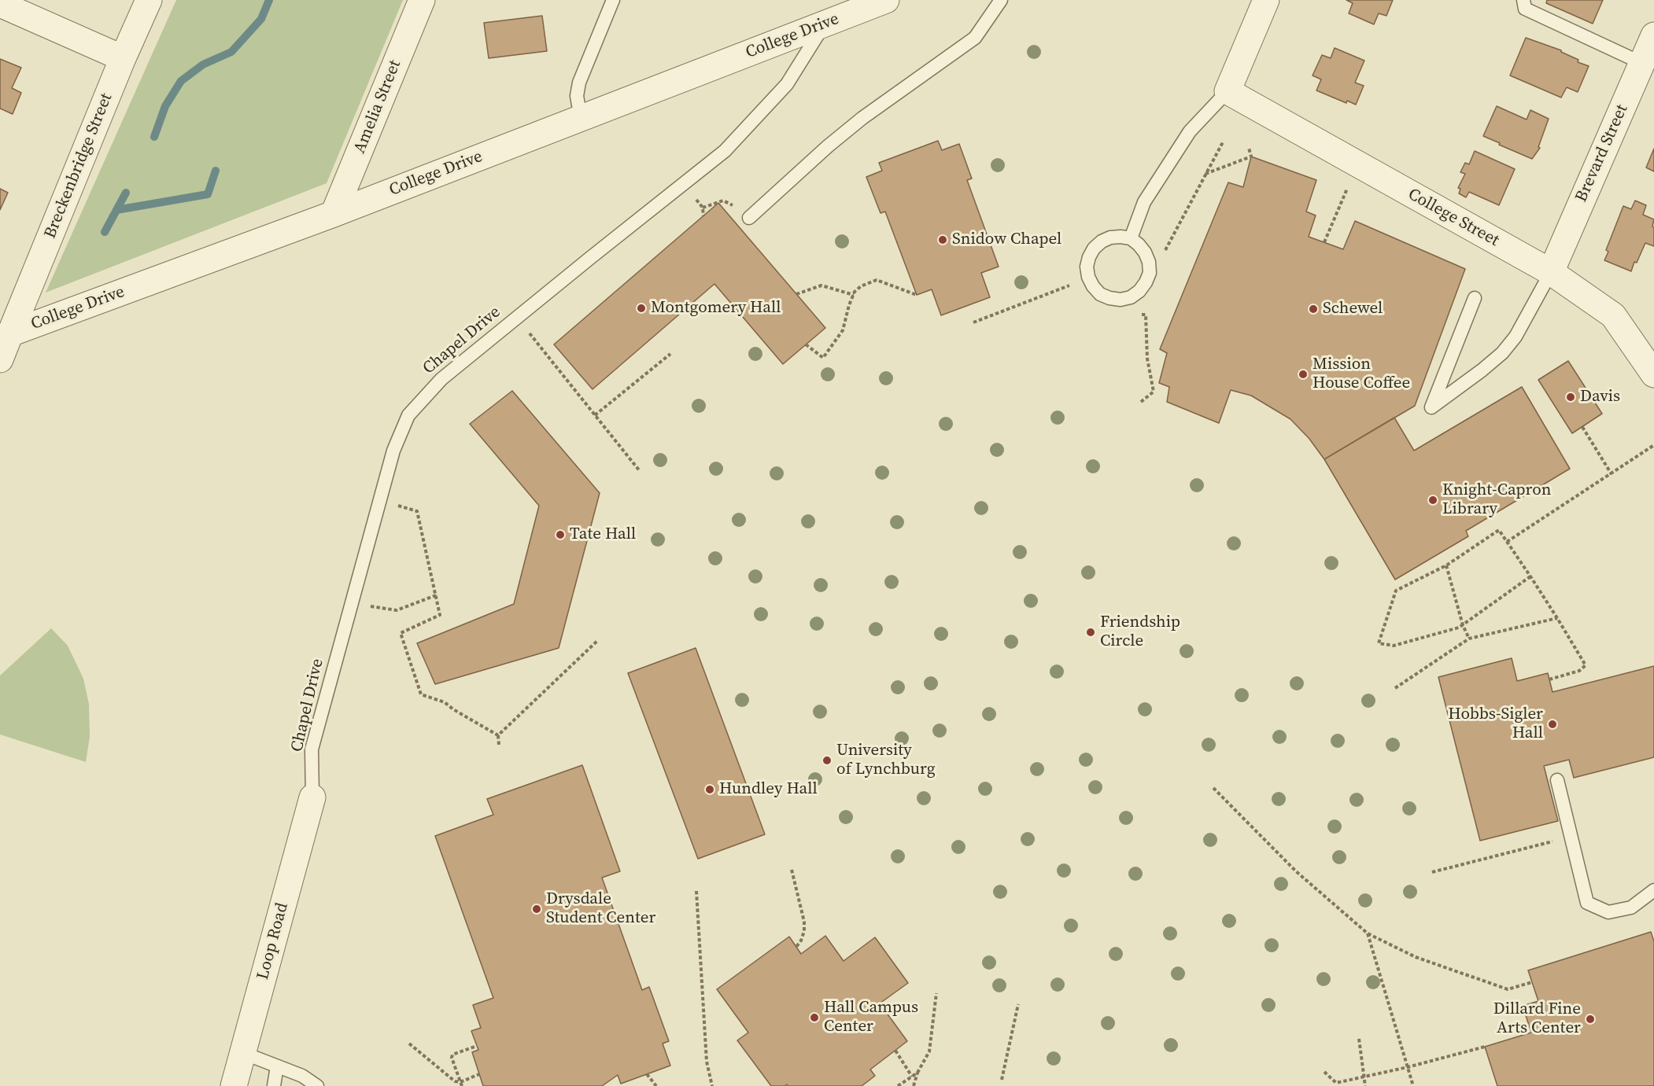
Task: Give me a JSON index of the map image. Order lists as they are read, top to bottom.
{
  "streets": {
    "street": [
      "College Drive",
      "Amelia Street",
      "Brevard Street",
      "Breckenbridge Street",
      "College Street",
      "Loop Road"
    ],
    "lane": ["Chapel Drive"]
  },
  "crossings": [
    ["College Drive", "Amelia Street"],
    ["College Drive", "Breckenbridge Street"],
    ["College Drive", "Chapel Drive"],
    ["Brevard Street", "College Street"],
    ["Chapel Drive", "Loop Road"]
  ],
  "places": [
    "Snidow Chapel",
    "Montgomery Hall",
    "Schewel",
    "Mission House Coffee",
    "Davis",
    "Knight-Capron Library",
    "Tate Hall",
    "Friendship Circle",
    "Hobbs-Sigler Hall",
    "University of Lynchburg",
    "Hundley Hall",
    "Drysdale Student Center",
    "Hall Campus Center",
    "Dillard Fine Arts Center"
  ]
}
